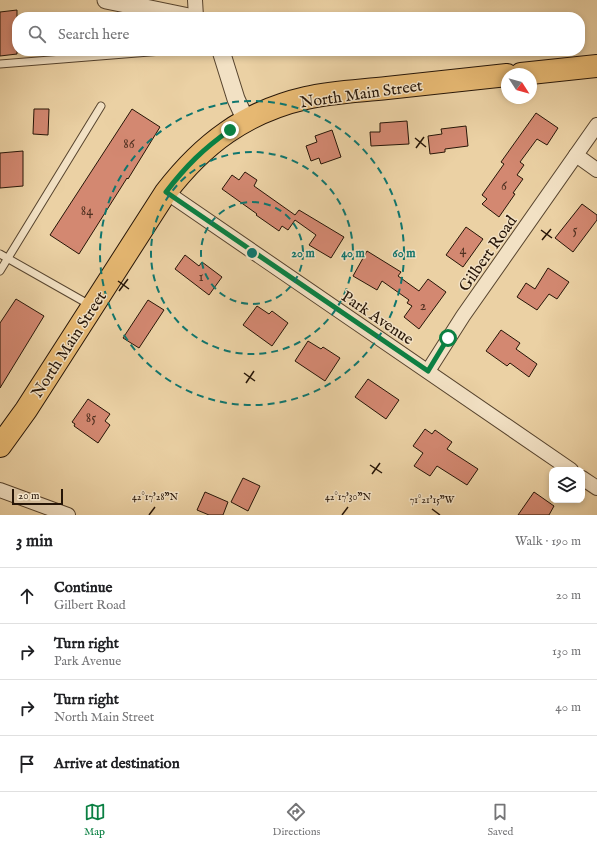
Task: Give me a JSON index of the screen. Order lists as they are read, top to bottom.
{
  "streets": {
    "main road": ["North Main Street"],
    "street": ["Gilbert Road", "Park Avenue"]
  },
  "crossings": [
    ["North Main Street", "Park Avenue"],
    ["Gilbert Road", "Park Avenue"]
  ],
  "house_numbers": [
    "86",
    "6",
    "84",
    "5",
    "4",
    "1",
    "2",
    "85"
  ],
  "scale_bar": "20 m",
  "north": "bottom right",
  "page": {
    "search": "Search here",
    "scale": "20 m",
    "heading": ["3 min", "Walk · 190 m"],
    "list": [
      ["Continue", "Gilbert Road", "20 m"],
      ["Turn right", "Park Avenue", "130 m"],
      ["Turn right", "North Main Street", "40 m"],
      "Arrive at destination"
    ],
    "nav": ["Map", "Directions", "Saved"]
  },
  "coordinates": ["42°17'28\"N", "42°17'30\"N", "71°21'15\"W"],
  "rings": ["20 m", "40 m", "60 m"]
}
